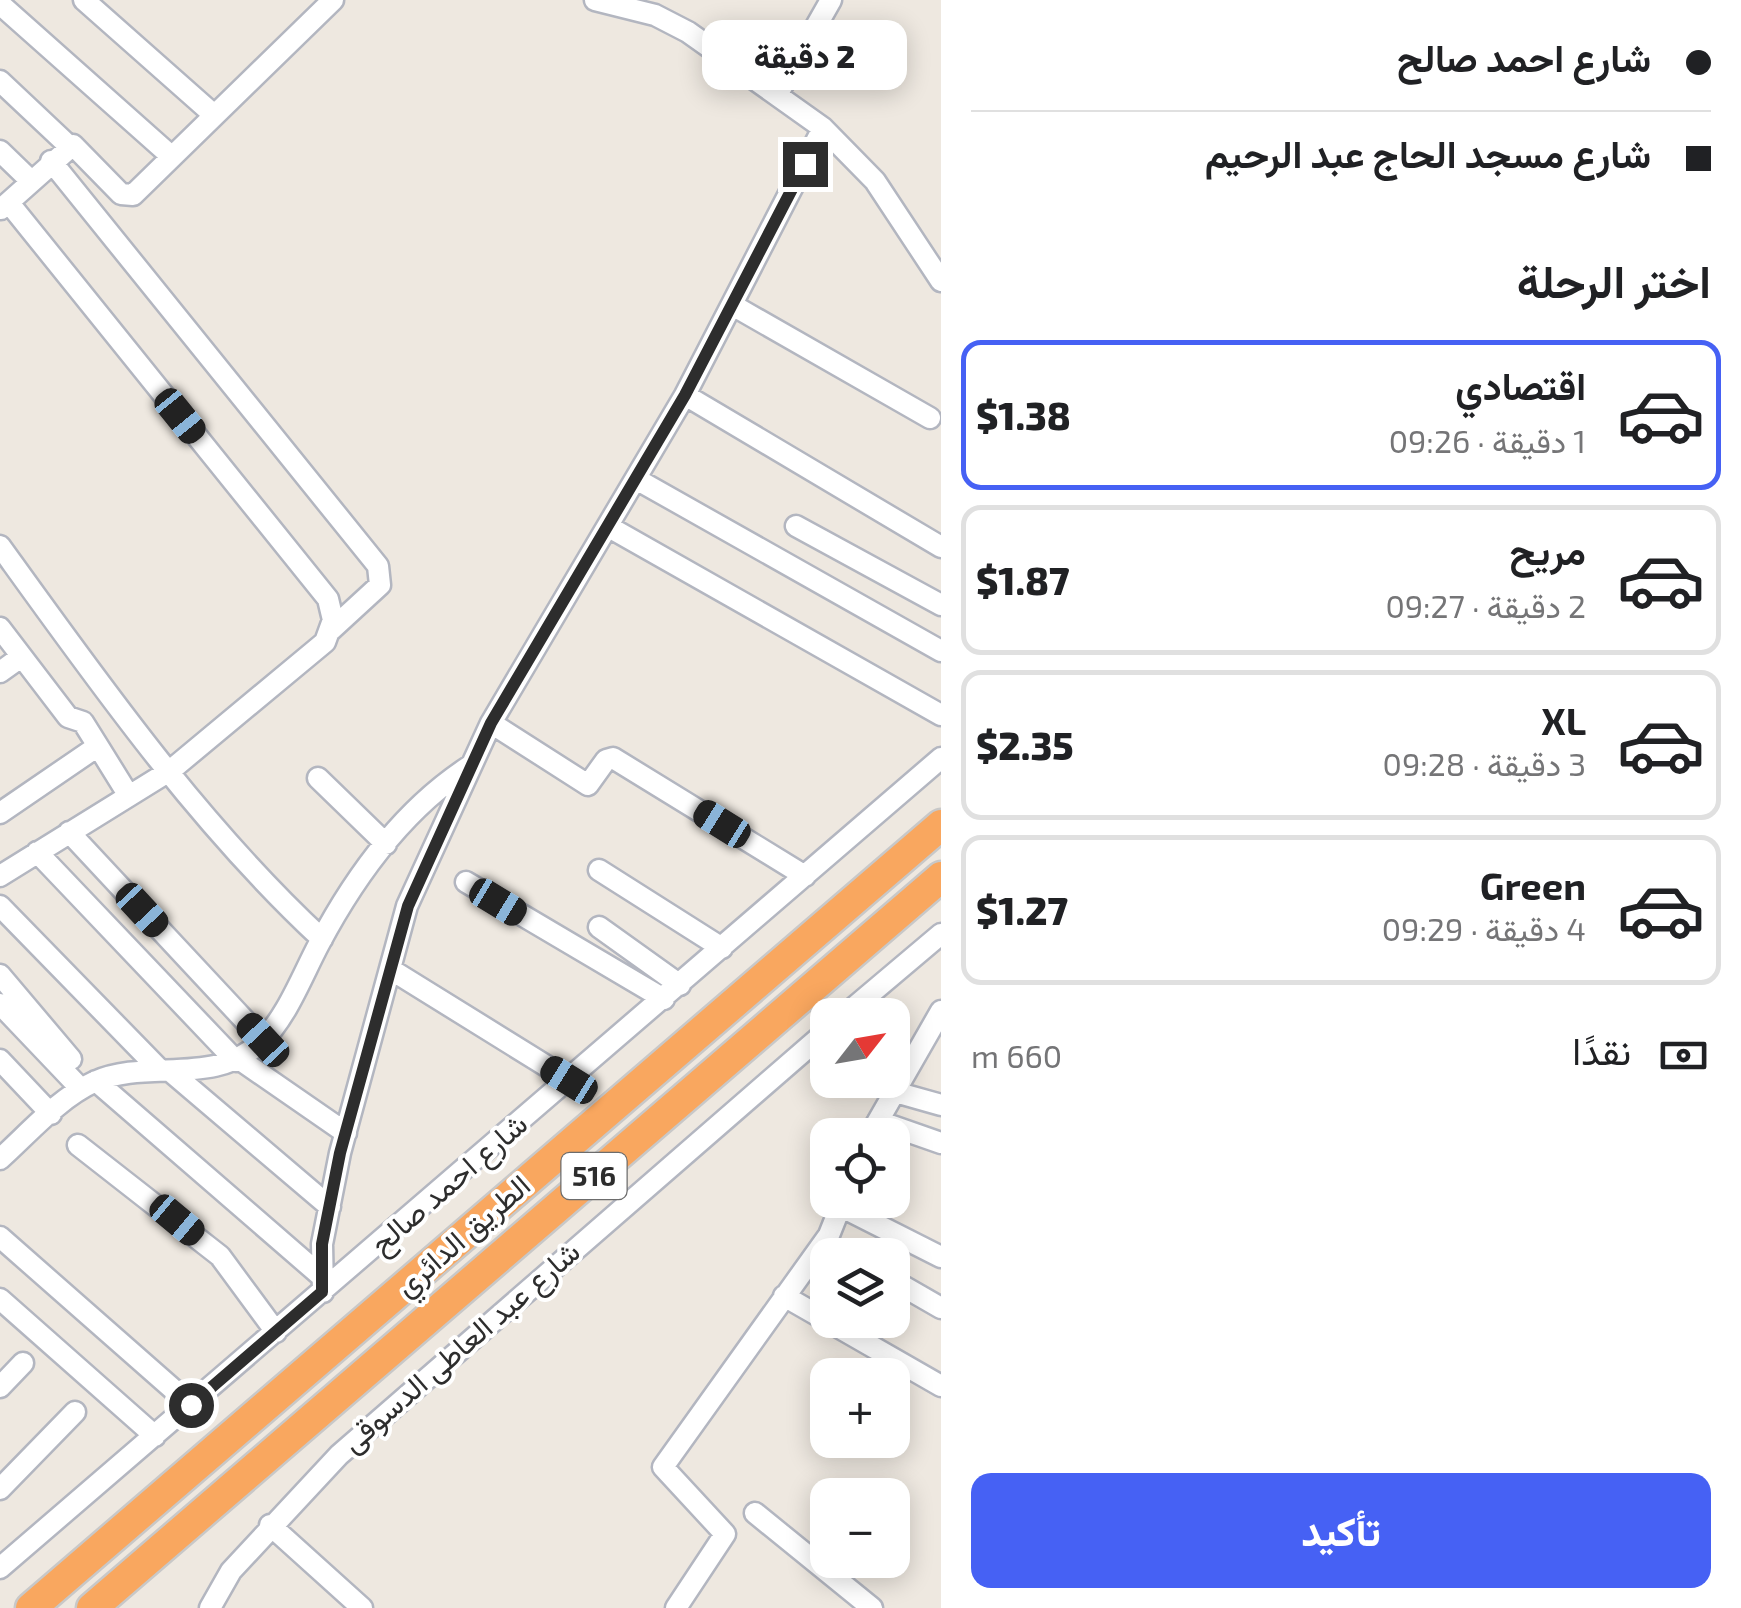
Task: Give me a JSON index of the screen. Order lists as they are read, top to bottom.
{
  "streets": {
    "highway": ["516", "الطريق الدائري"],
    "street": ["شارع احمد صالح", "شارع عبد العاطى الدسوقى"]
  },
  "north": "top right",
  "page": {
    "banner": ["شارع احمد صالح", "شارع مسجد الحاج عبد الرحيم"],
    "bubble": "2 دقيقة",
    "heading": "اختر الرحلة",
    "list": [
      {
        "name": "اقتصادي",
        "note": "1 دقيقة · 09:26",
        "value": "$1.38"
      },
      {
        "name": "مريح",
        "note": "2 دقيقة · 09:27",
        "value": "$1.87"
      },
      {
        "name": "XL",
        "note": "3 دقيقة · 09:28",
        "value": "$2.35"
      },
      {
        "name": "Green",
        "note": "4 دقيقة · 09:29",
        "value": "$1.27"
      }
    ],
    "map_buttons": ["+", "−"],
    "pay": ["نقدًا", "660 m"],
    "buttons": "تأكيد"
  }
}
